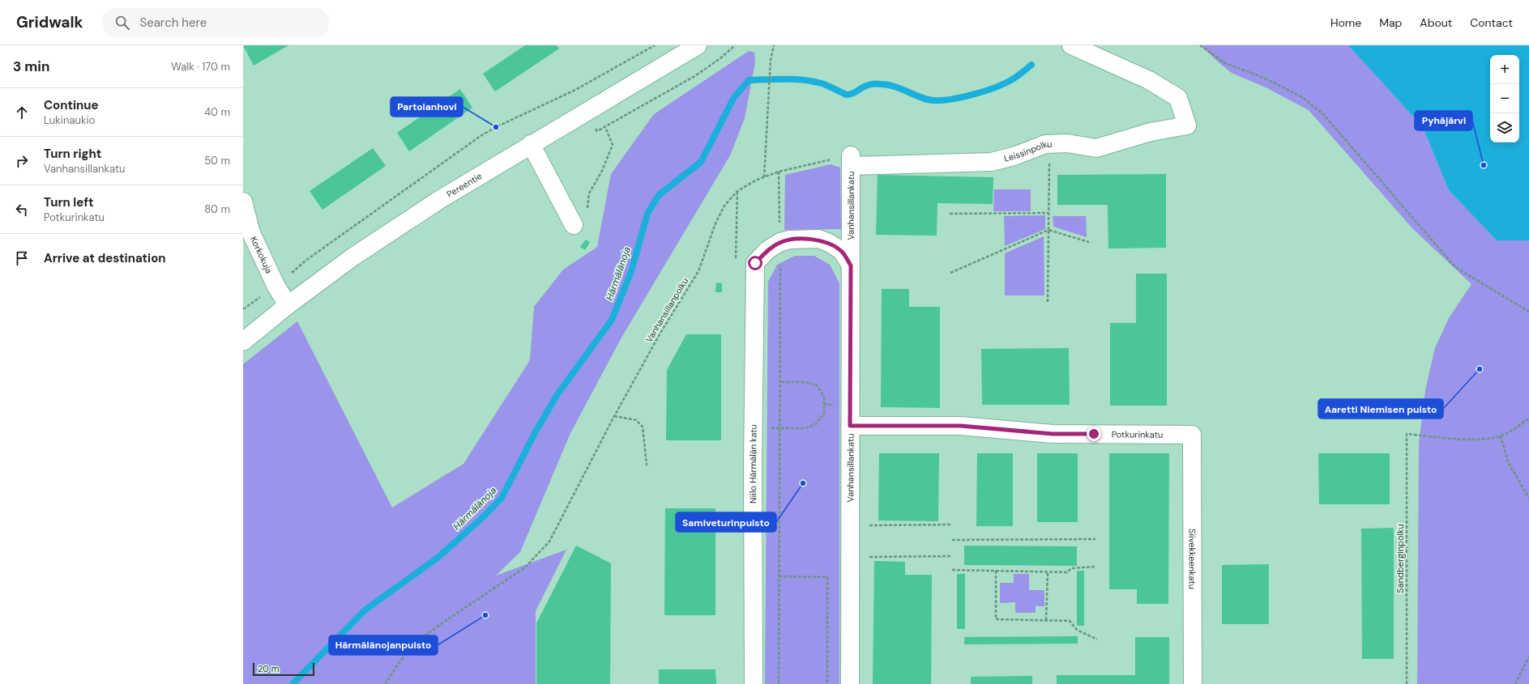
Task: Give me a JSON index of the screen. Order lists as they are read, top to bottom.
{
  "streets": {
    "street": [
      "Leissinpolku",
      "Pereentie",
      "Vanhansillankatu",
      "Korkokuja",
      "Potkurinkatu",
      "Niilo Härmälän katu",
      "Siivekkeenkatu"
    ],
    "path": ["Vanhansillanpolku", "Sandberginpolku"]
  },
  "crossings": [
    ["Leissinpolku", "Vanhansillankatu"],
    ["Leissinpolku", "Vanhansillanpolku"],
    ["Pereentie", "Korkokuja"],
    ["Vanhansillankatu", "Vanhansillanpolku"],
    ["Vanhansillankatu", "Potkurinkatu"],
    ["Potkurinkatu", "Siivekkeenkatu"]
  ],
  "water": ["Härmälänoja"],
  "places": [
    "Partolanhovi",
    "Pyhäjärvi",
    "Aaretti Niemisen puisto",
    "Samiveturinpuisto",
    "Härmälänojanpuisto"
  ],
  "scale_bar": "20 m",
  "page": {
    "header": "Gridwalk",
    "search": "Search here",
    "nav": [
      "Home",
      "Map",
      "About",
      "Contact"
    ],
    "heading": ["3 min", "Walk · 170 m"],
    "map_buttons": ["+", "−"],
    "list": [
      ["Continue", "Lukinaukio", "40 m"],
      ["Turn right", "Vanhansillankatu", "50 m"],
      ["Turn left", "Potkurinkatu", "80 m"],
      "Arrive at destination"
    ],
    "scale": "20 m"
  }
}
